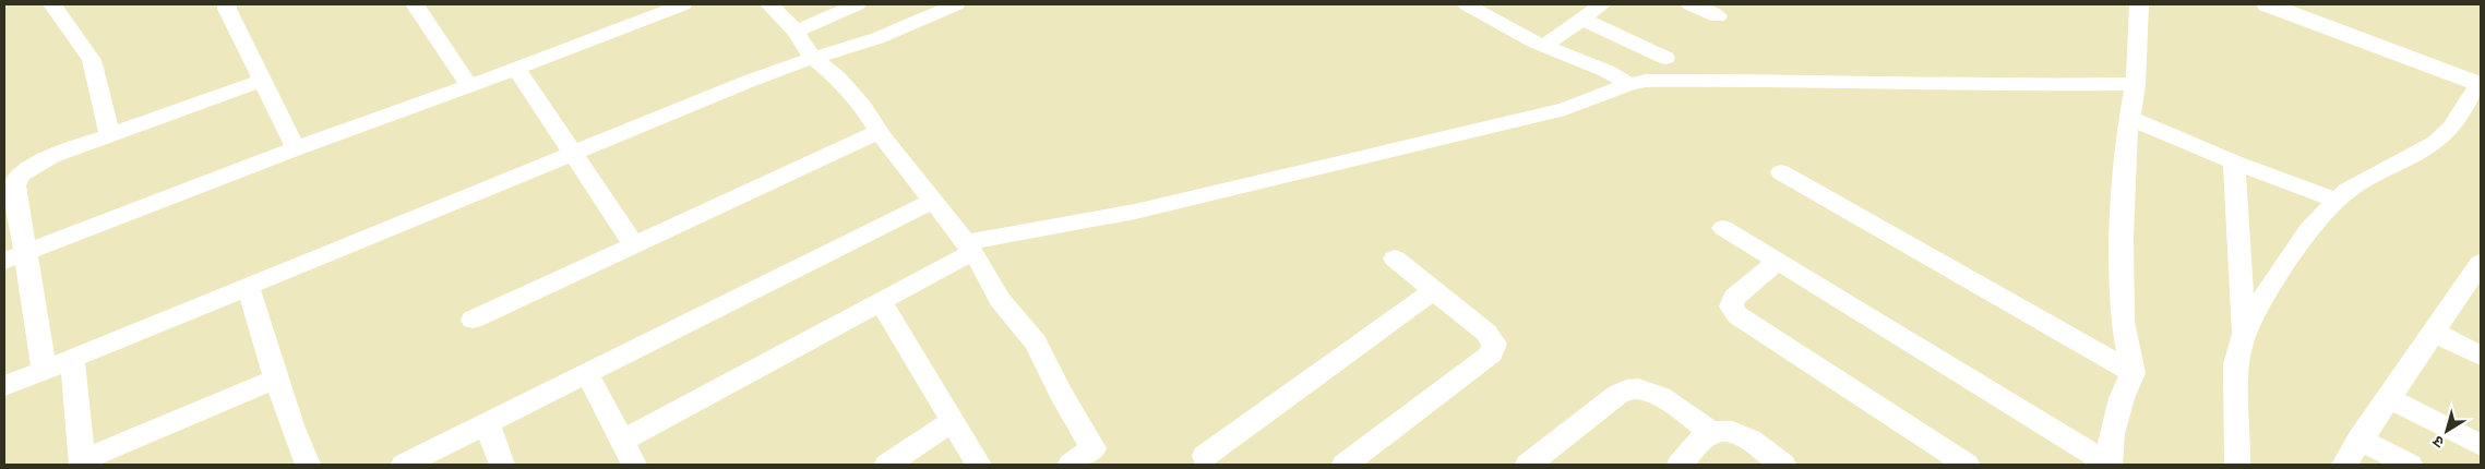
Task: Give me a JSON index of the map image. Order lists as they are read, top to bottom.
{
  "north": "bottom left"
}
